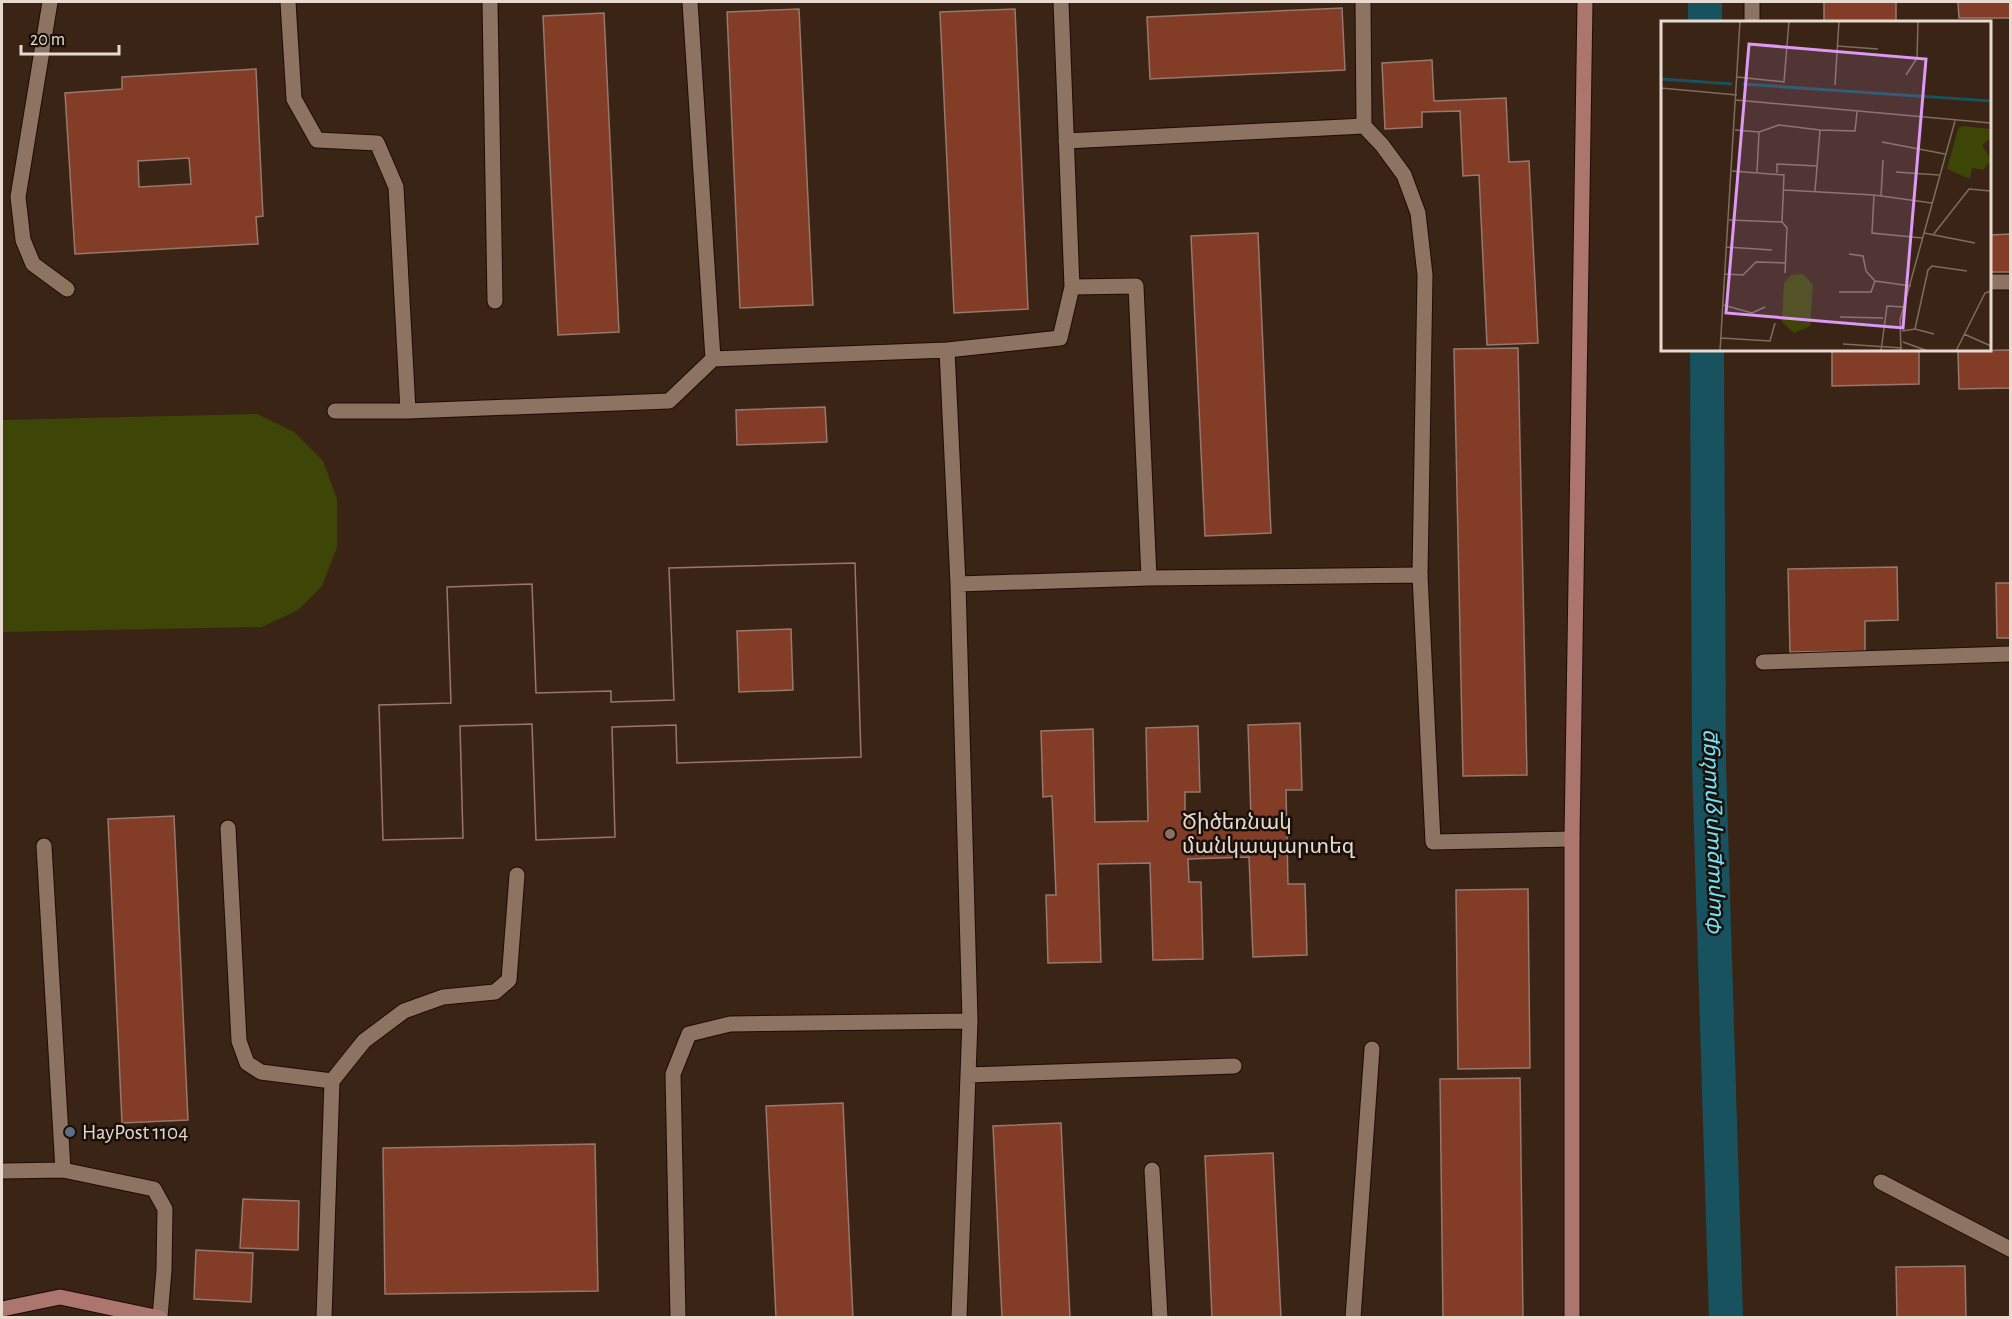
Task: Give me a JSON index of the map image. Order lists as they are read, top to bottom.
{
  "water": ["Փարաքար ջրանցք"],
  "places": ["Ծիծեռնակ մանկապարտեզ", "HayPost 1104"],
  "scale_bar": "20 m"
}
